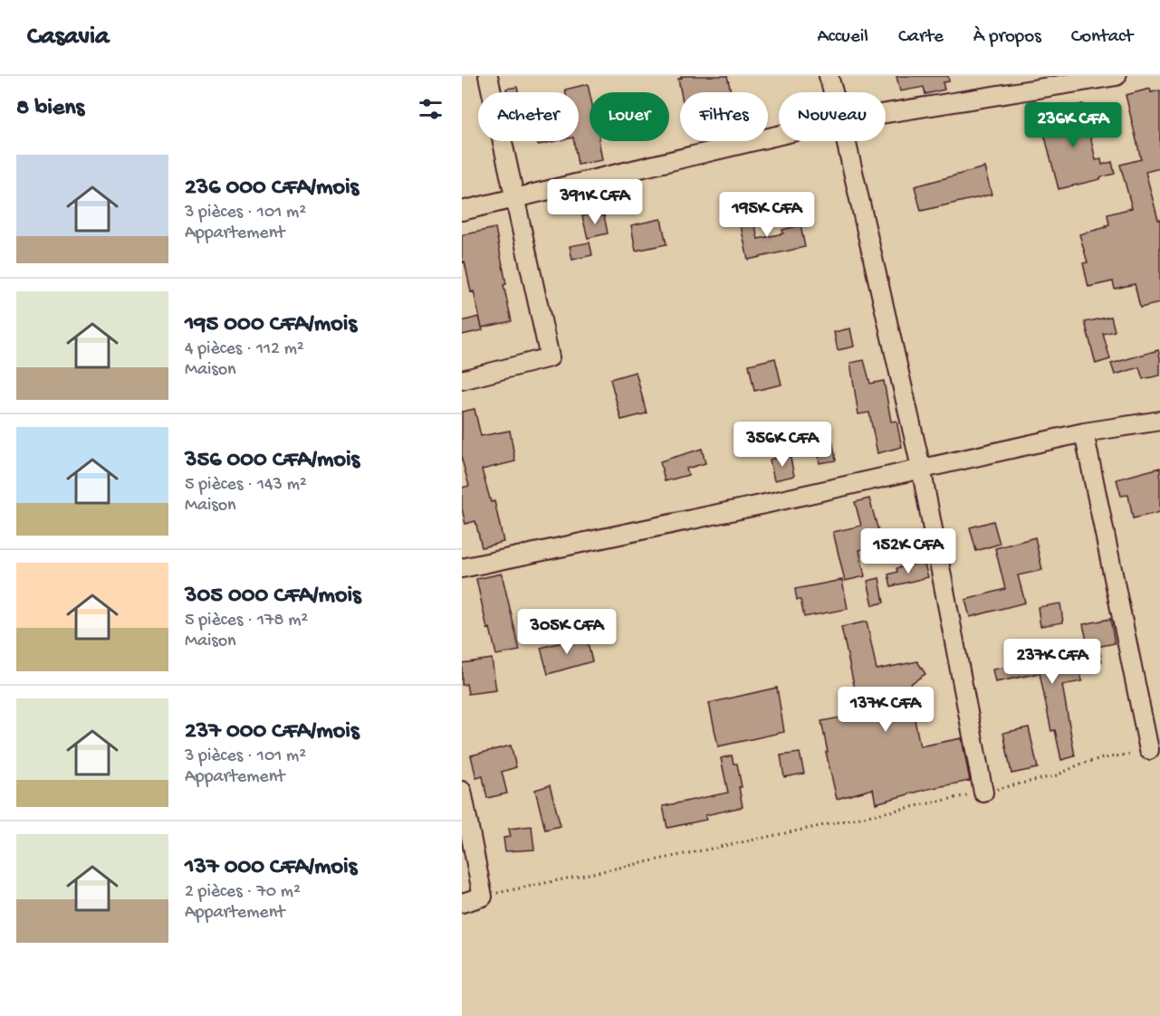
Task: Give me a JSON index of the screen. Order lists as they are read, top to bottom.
{
  "page": {
    "header": "Casavia",
    "nav": [
      "Accueil",
      "Carte",
      "À propos",
      "Contact"
    ],
    "heading": "8 biens",
    "chip": [
      "Acheter",
      "Louer",
      "Filtres",
      "Nouveau"
    ],
    "price": [
      "236K CFA",
      "391K CFA",
      "195K CFA",
      "356K CFA",
      "152K CFA",
      "305K CFA",
      "237K CFA",
      "137K CFA"
    ],
    "list": [
      {
        "name": "236 000 CFA/mois",
        "note": "3 pièces · 101 m² · Appartement"
      },
      {
        "name": "195 000 CFA/mois",
        "note": "4 pièces · 112 m² · Maison"
      },
      {
        "name": "356 000 CFA/mois",
        "note": "5 pièces · 143 m² · Maison"
      },
      {
        "name": "305 000 CFA/mois",
        "note": "5 pièces · 178 m² · Maison"
      },
      {
        "name": "237 000 CFA/mois",
        "note": "3 pièces · 101 m² · Appartement"
      },
      {
        "name": "137 000 CFA/mois",
        "note": "2 pièces · 70 m² · Appartement"
      }
    ]
  }
}
